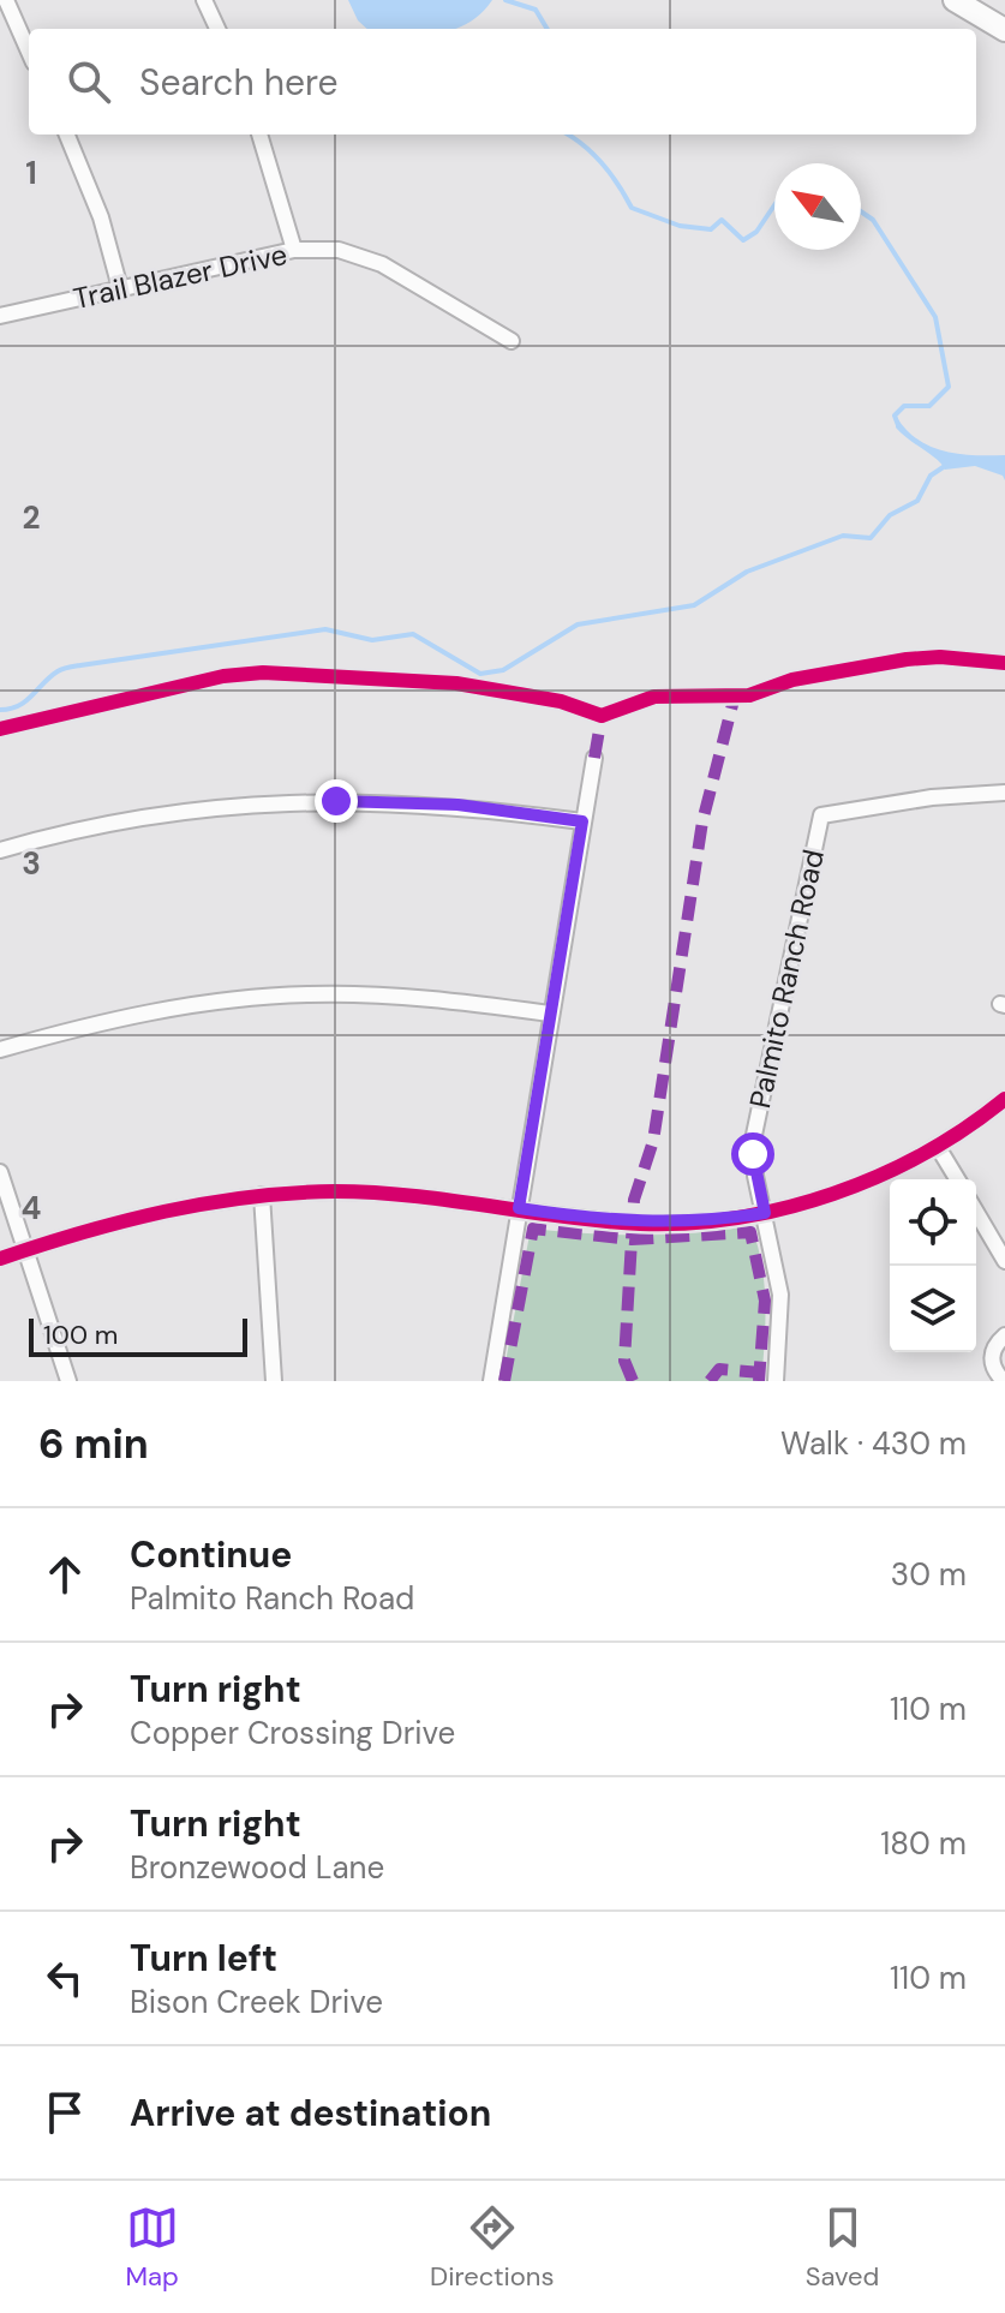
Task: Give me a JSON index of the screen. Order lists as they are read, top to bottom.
{
  "streets": {
    "street": ["Trail Blazer Drive", "Palmito Ranch Road"]
  },
  "scale_bar": "100 m",
  "north": "top left",
  "page": {
    "search": "Search here",
    "scale": "100 m",
    "heading": ["6 min", "Walk · 430 m"],
    "list": [
      ["Continue", "Palmito Ranch Road", "30 m"],
      ["Turn right", "Copper Crossing Drive", "110 m"],
      ["Turn right", "Bronzewood Lane", "180 m"],
      ["Turn left", "Bison Creek Drive", "110 m"],
      "Arrive at destination"
    ],
    "nav": ["Map", "Directions", "Saved"]
  },
  "grid": {
    "rows": [
      "1",
      "2",
      "3",
      "4"
    ]
  }
}
